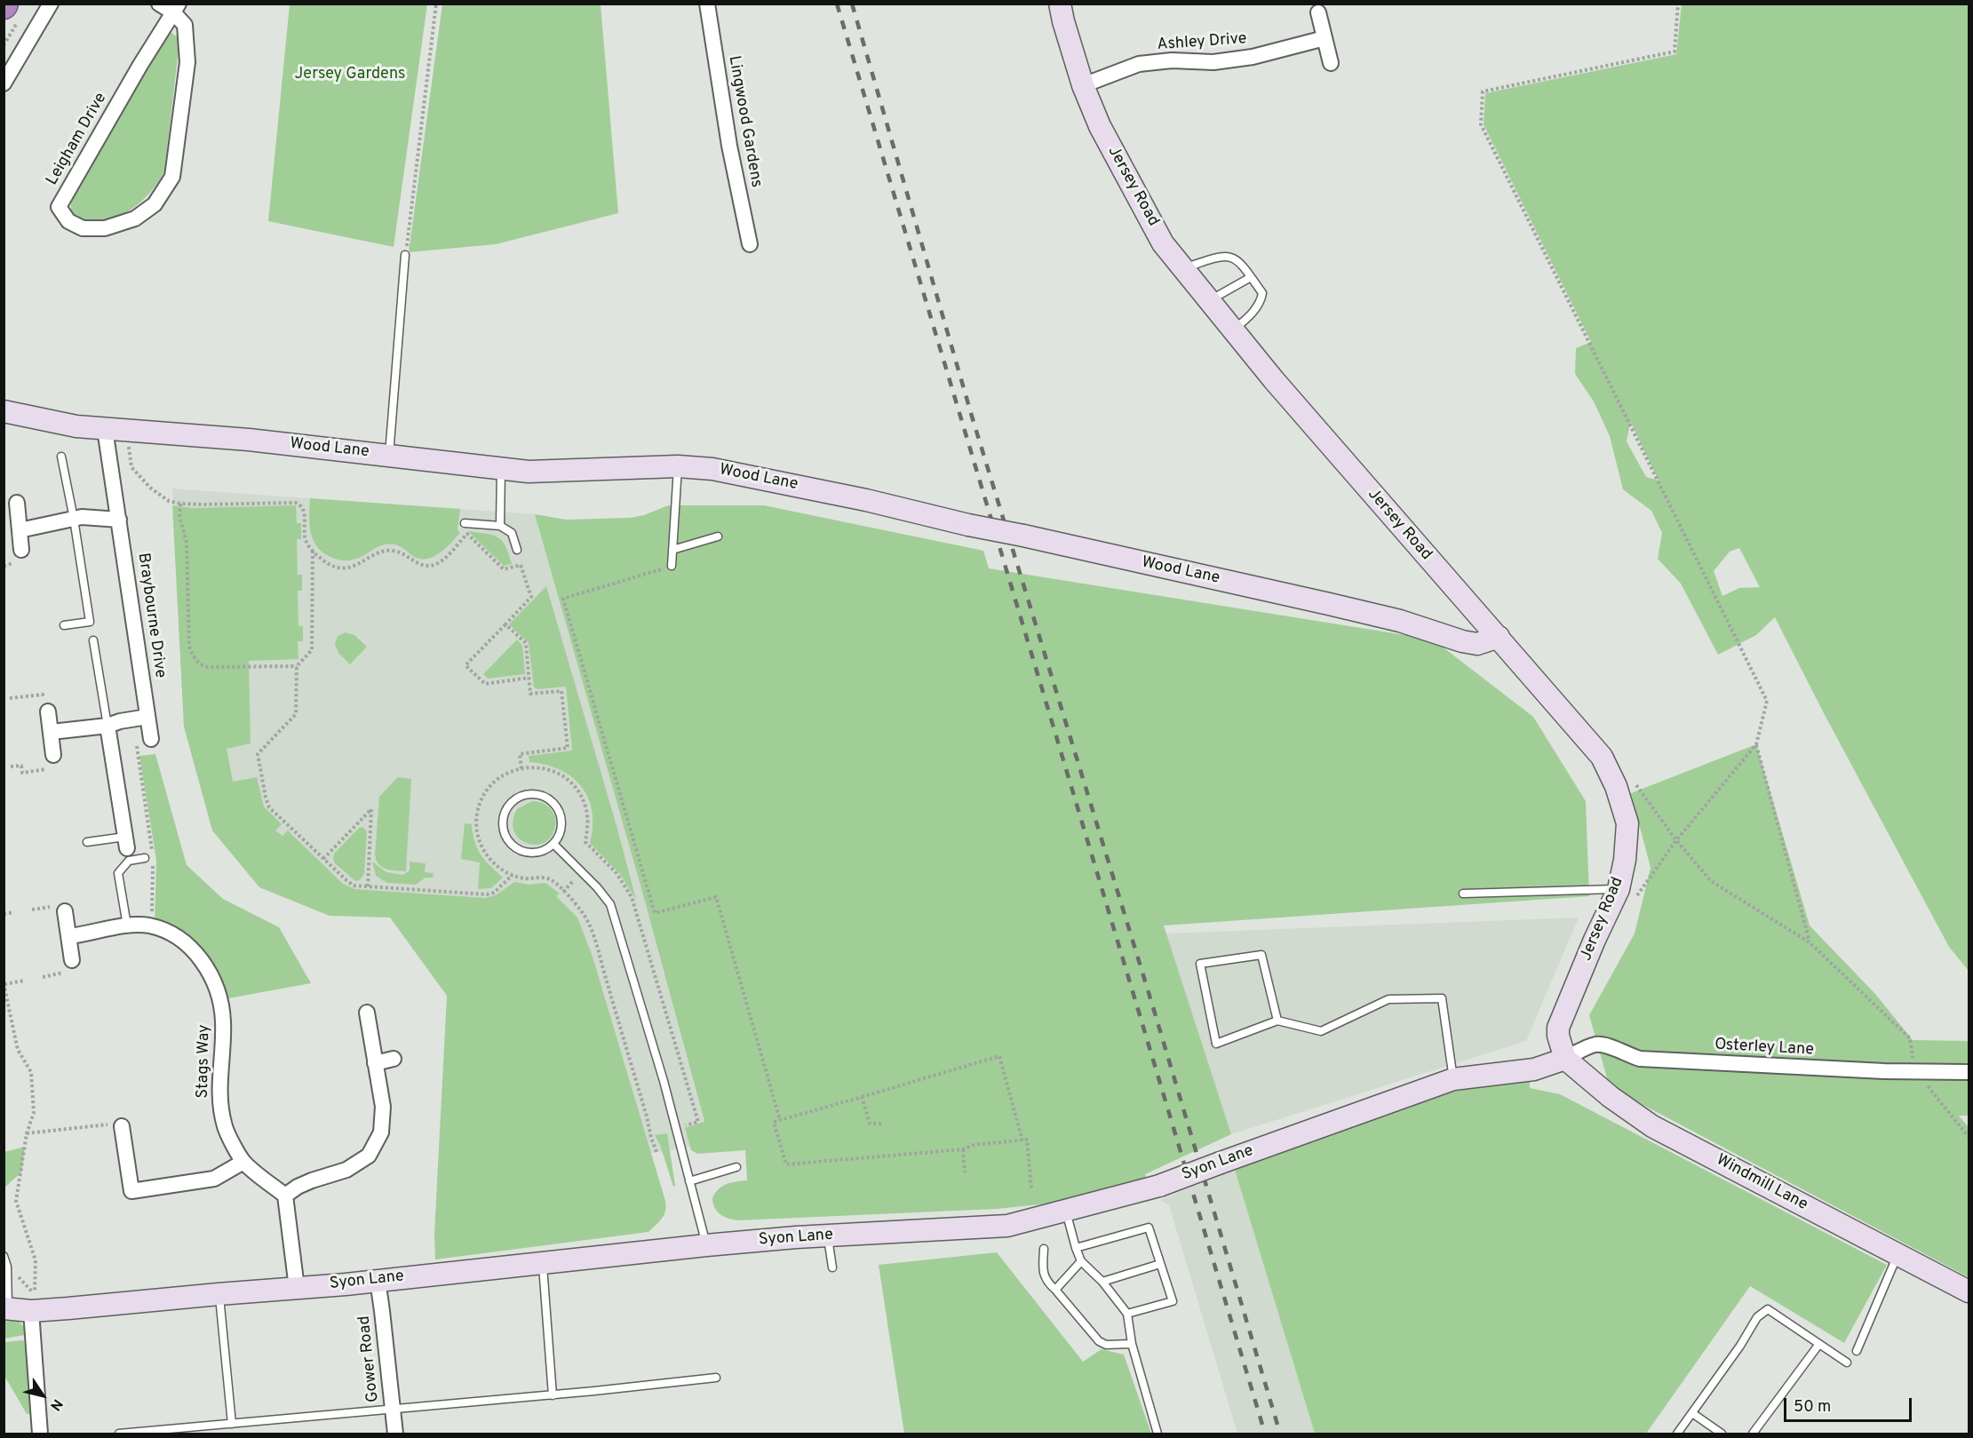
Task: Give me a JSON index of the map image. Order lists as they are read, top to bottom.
{
  "streets": {
    "street": [
      "Ashley Drive",
      "Lingwood Gardens",
      "Leigham Drive",
      "Jersey Road",
      "Wood Lane",
      "Braybourne Drive",
      "Osterley Lane",
      "Stags Way",
      "Syon Lane",
      "Windmill Lane",
      "Gower Road"
    ]
  },
  "crossings": [
    ["Ashley Drive", "Jersey Road"],
    ["Jersey Road", "Wood Lane"],
    ["Jersey Road", "Osterley Lane"],
    ["Jersey Road", "Syon Lane"],
    ["Jersey Road", "Windmill Lane"],
    ["Wood Lane", "Braybourne Drive"],
    ["Osterley Lane", "Syon Lane"],
    ["Osterley Lane", "Windmill Lane"],
    ["Syon Lane", "Windmill Lane"],
    ["Syon Lane", "Gower Road"]
  ],
  "parks": ["Jersey Gardens"],
  "scale_bar": "50 m",
  "north": "bottom right"
}
